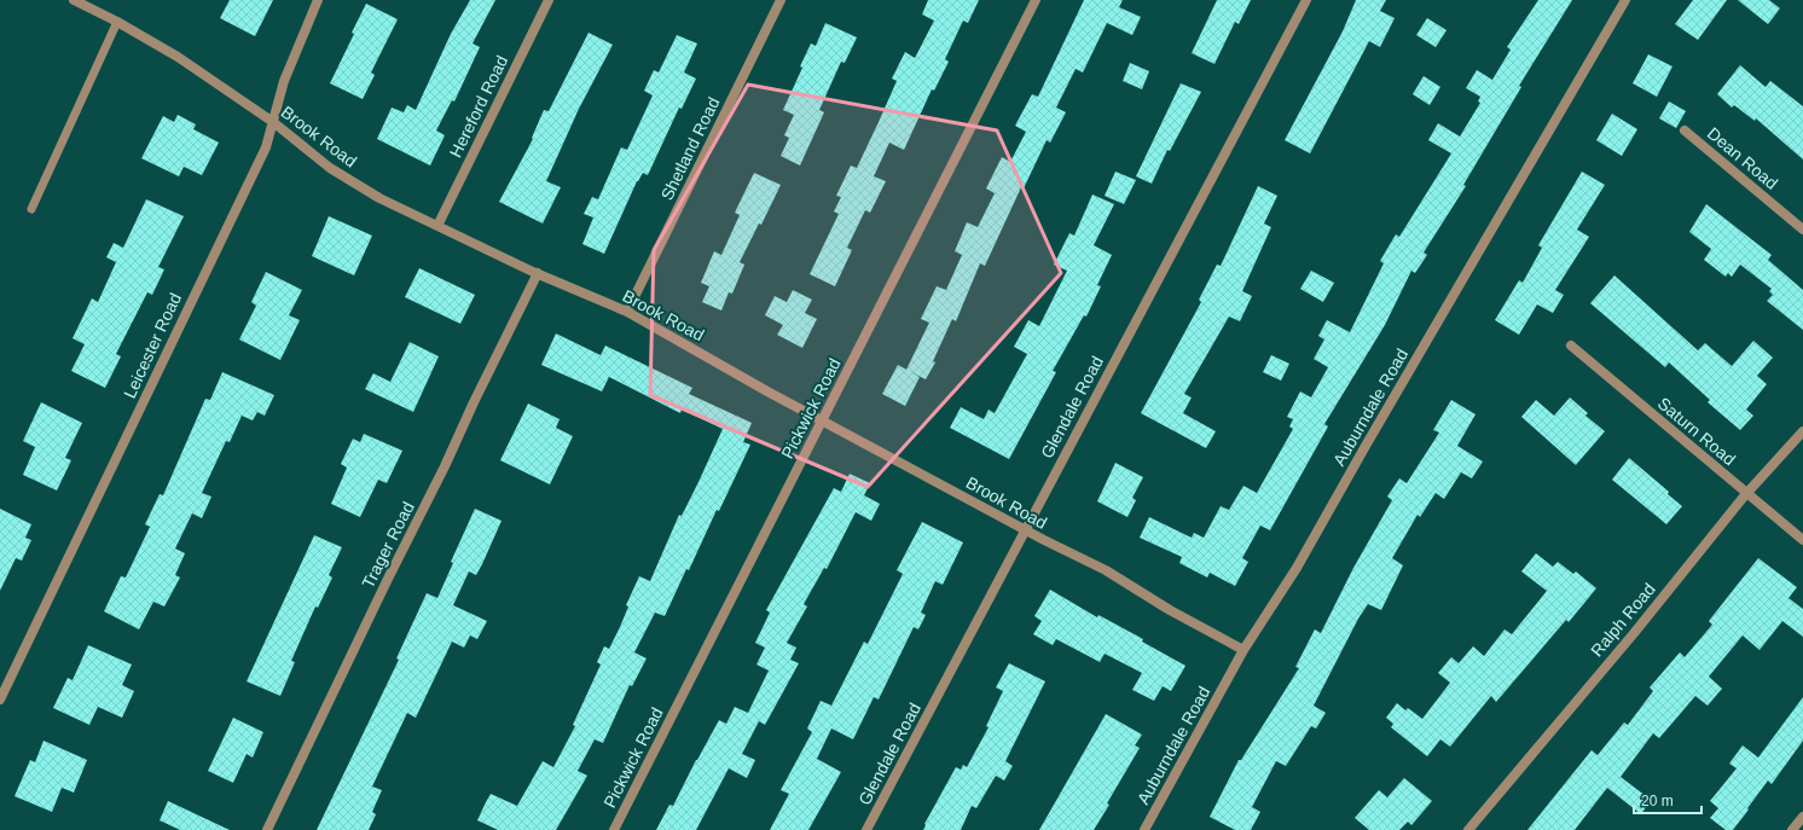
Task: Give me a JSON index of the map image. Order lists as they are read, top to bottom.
{
  "streets": {
    "street": [
      "Hereford Road",
      "Brook Road",
      "Shetland Road",
      "Dean Road",
      "Leicester Road",
      "Glendale Road",
      "Auburndale Road",
      "Pickwick Road",
      "Saturn Road",
      "Trager Road",
      "Ralph Road"
    ]
  },
  "crossings": [
    ["Hereford Road", "Brook Road"],
    ["Brook Road", "Shetland Road"],
    ["Brook Road", "Leicester Road"],
    ["Brook Road", "Glendale Road"],
    ["Brook Road", "Auburndale Road"],
    ["Brook Road", "Pickwick Road"],
    ["Brook Road", "Trager Road"],
    ["Saturn Road", "Ralph Road"]
  ],
  "scale_bar": "20 m"
}
